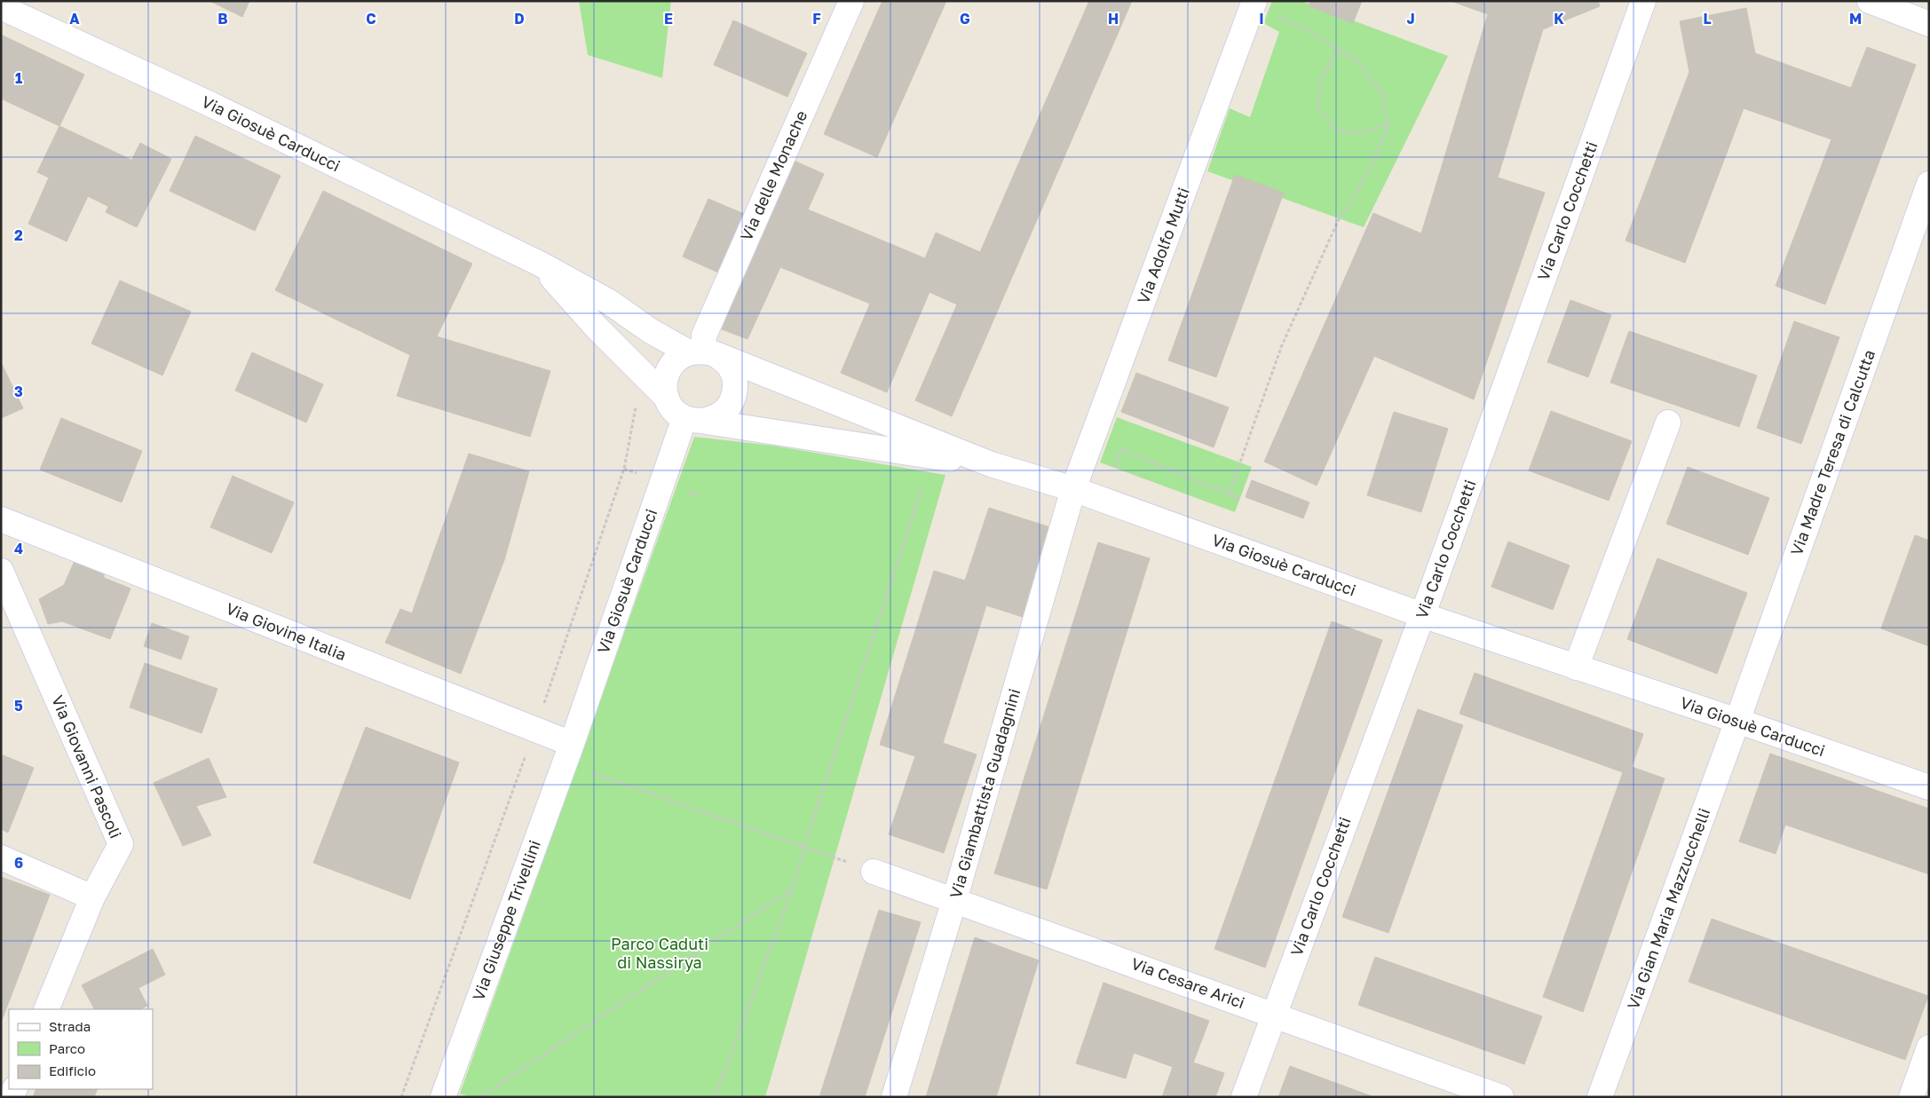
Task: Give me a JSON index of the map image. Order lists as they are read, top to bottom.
{
  "streets": {
    "street": [
      "Via Giosuè Carducci",
      "Via delle Monache",
      "Via Carlo Cocchetti",
      "Via Adolfo Mutti",
      "Via Madre Teresa di Calcutta",
      "Via Giovine Italia",
      "Via Giovanni Pascoli",
      "Via Giambattista Guadagnini",
      "Via Gian Maria Mazzucchelli",
      "Via Giuseppe Trivellini",
      "Via Cesare Arici"
    ]
  },
  "crossings": [
    ["Via Giosuè Carducci", "Via delle Monache"],
    ["Via Giosuè Carducci", "Via Carlo Cocchetti"],
    ["Via Giosuè Carducci", "Via Adolfo Mutti"],
    ["Via Giosuè Carducci", "Via Madre Teresa di Calcutta"],
    ["Via Giosuè Carducci", "Via Giovine Italia"],
    ["Via Giosuè Carducci", "Via Giambattista Guadagnini"],
    ["Via Giosuè Carducci", "Via Gian Maria Mazzucchelli"],
    ["Via Giosuè Carducci", "Via Giuseppe Trivellini"],
    ["Via Carlo Cocchetti", "Via Cesare Arici"],
    ["Via Adolfo Mutti", "Via Giambattista Guadagnini"],
    ["Via Madre Teresa di Calcutta", "Via Gian Maria Mazzucchelli"],
    ["Via Giovine Italia", "Via Giuseppe Trivellini"],
    ["Via Giambattista Guadagnini", "Via Cesare Arici"]
  ],
  "parks": ["Parco Caduti di Nassirya"],
  "legend": ["Strada", "Parco", "Edificio"],
  "grid": {
    "columns": [
      "A",
      "B",
      "C",
      "D",
      "E",
      "F",
      "G",
      "H",
      "I",
      "J",
      "K",
      "L",
      "M"
    ],
    "rows": [
      "1",
      "2",
      "3",
      "4",
      "5",
      "6"
    ]
  }
}
